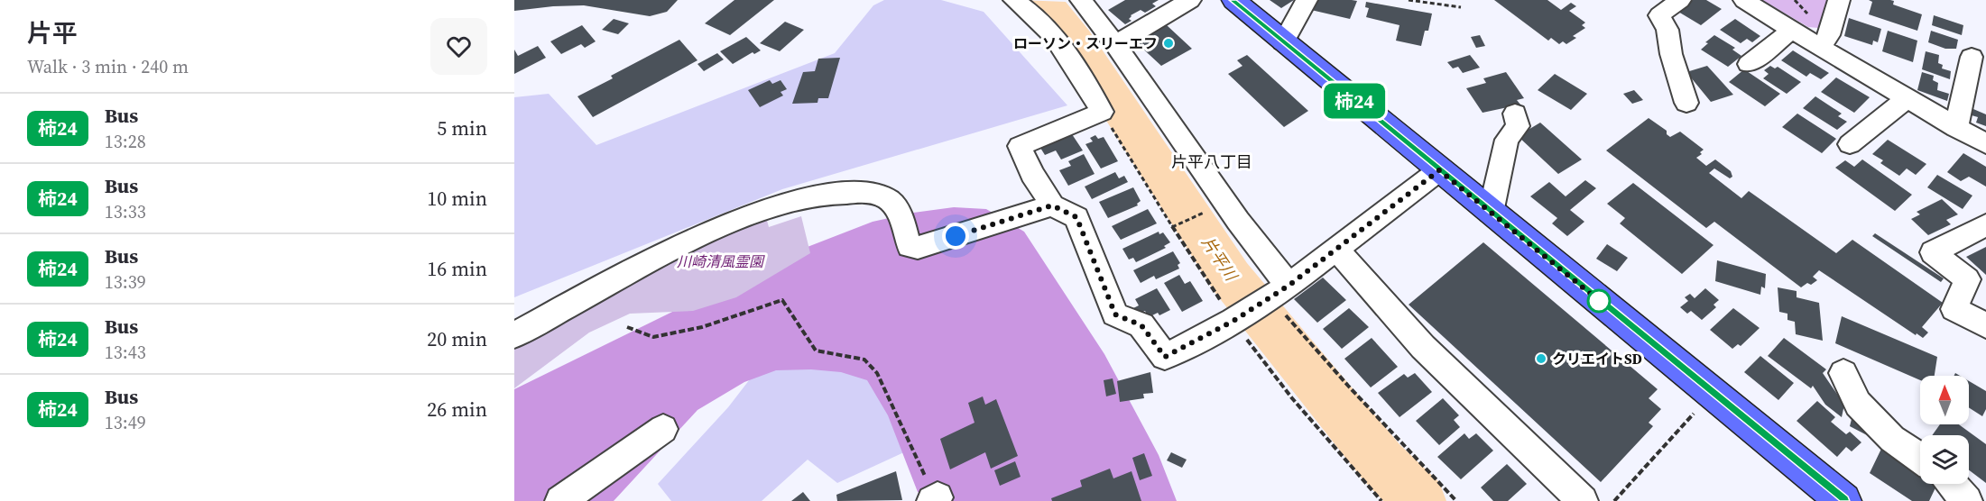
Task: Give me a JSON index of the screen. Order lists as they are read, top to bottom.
{
  "districts": ["片平八丁目"],
  "water": ["片平川"],
  "parks": ["川崎清風霊園"],
  "places": ["ローソン・スリーエフ", "クリエイトSD"],
  "lines": ["bus line 柿24"],
  "north": "top",
  "page": {
    "heading": ["片平", "Walk · 3 min · 240 m"],
    "on_map": "柿24",
    "list": [
      {
        "mark": "柿24",
        "name": "Bus",
        "note": "13:28",
        "value": "5 min"
      },
      {
        "mark": "柿24",
        "name": "Bus",
        "note": "13:33",
        "value": "10 min"
      },
      {
        "mark": "柿24",
        "name": "Bus",
        "note": "13:39",
        "value": "16 min"
      },
      {
        "mark": "柿24",
        "name": "Bus",
        "note": "13:43",
        "value": "20 min"
      },
      {
        "mark": "柿24",
        "name": "Bus",
        "note": "13:49",
        "value": "26 min"
      }
    ]
  }
}
